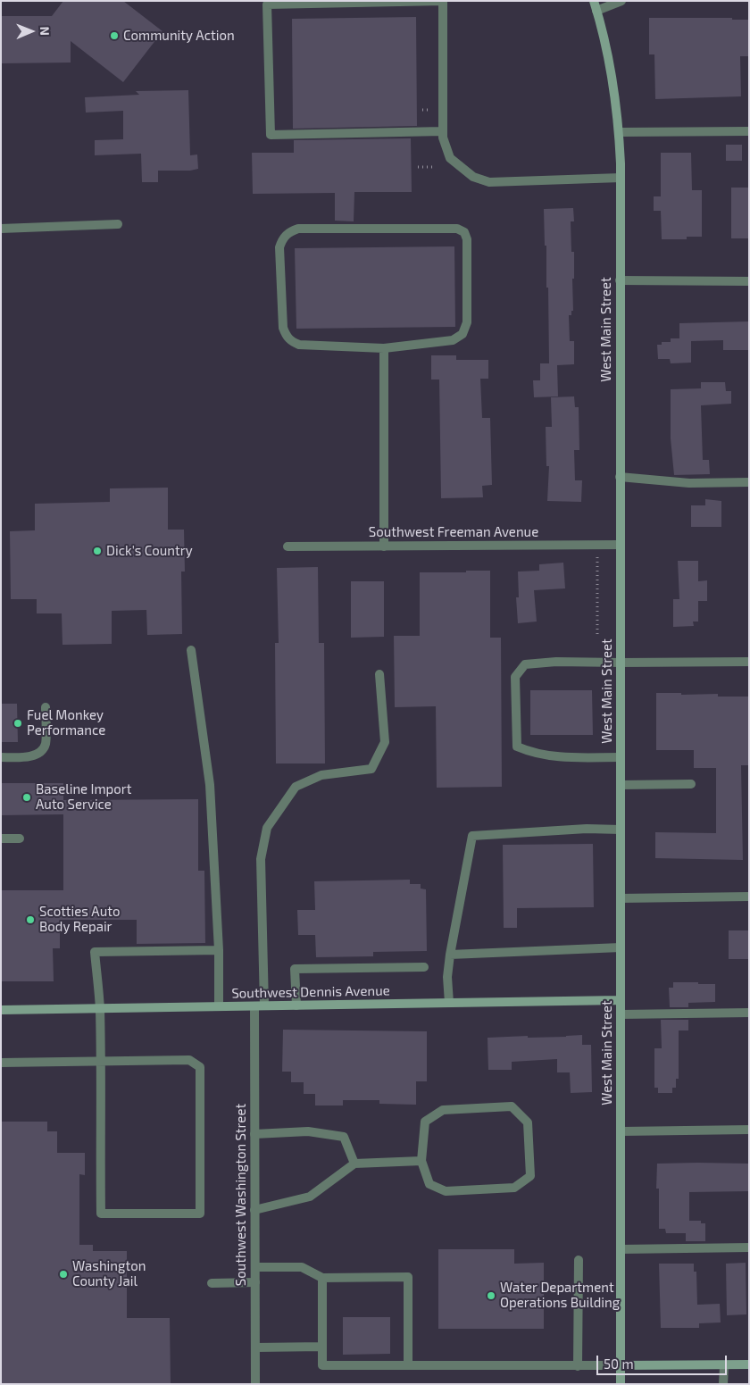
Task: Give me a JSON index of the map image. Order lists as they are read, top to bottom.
{
  "streets": {
    "street": [
      "West Main Street",
      "Southwest Freeman Avenue",
      "Southwest Dennis Avenue",
      "Southwest Washington Street"
    ]
  },
  "crossings": [
    ["West Main Street", "Southwest Freeman Avenue"],
    ["West Main Street", "Southwest Dennis Avenue"],
    ["Southwest Dennis Avenue", "Southwest Washington Street"]
  ],
  "places": [
    "Community Action",
    "Dick's Country",
    "Fuel Monkey Performance",
    "Baseline Import Auto Service",
    "Scotties Auto Body Repair",
    "Washington County Jail",
    "Water Department Operations Building"
  ],
  "scale_bar": "50 m",
  "north": "right"
}
